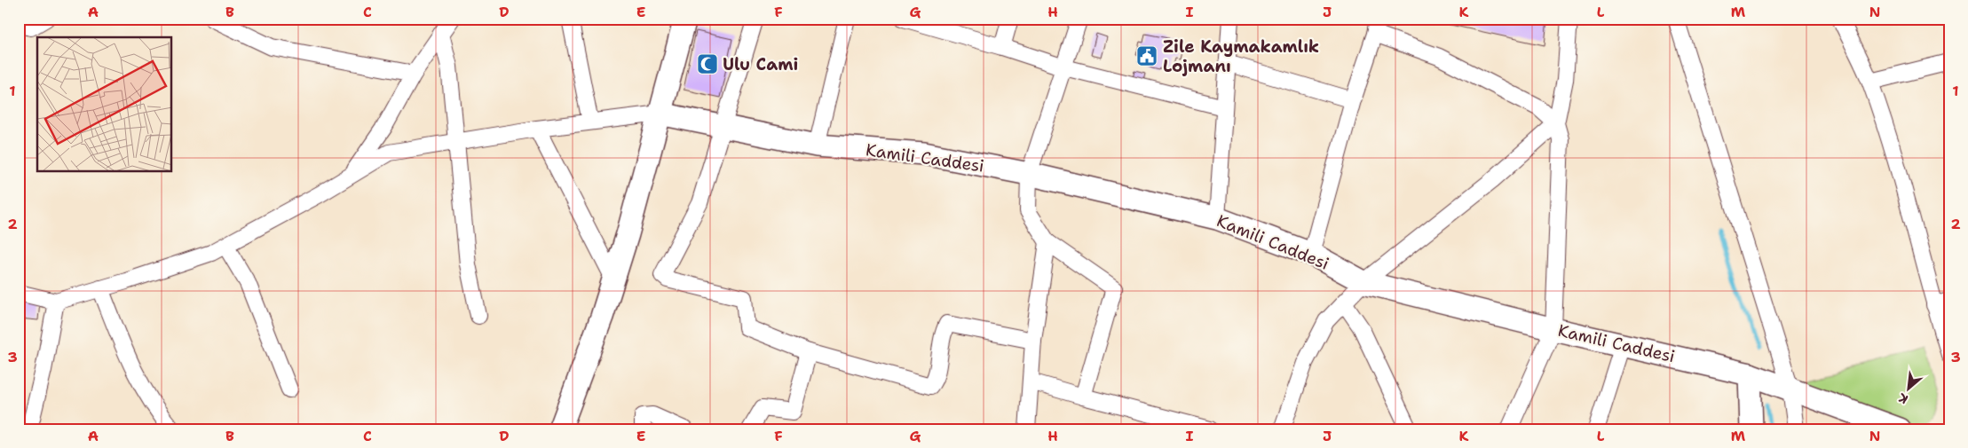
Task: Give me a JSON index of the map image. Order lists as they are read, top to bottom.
{
  "streets": {
    "street": ["Kamili Caddesi"]
  },
  "places": {
    "public building": ["Zile Kaymakamlık Lojmanı"],
    "mosque": ["Ulu Cami"]
  },
  "north": "bottom left",
  "grid": {
    "columns": [
      "A",
      "B",
      "C",
      "D",
      "E",
      "F",
      "G",
      "H",
      "I",
      "J",
      "K",
      "L",
      "M",
      "N"
    ],
    "rows": ["1", "2", "3"]
  }
}
